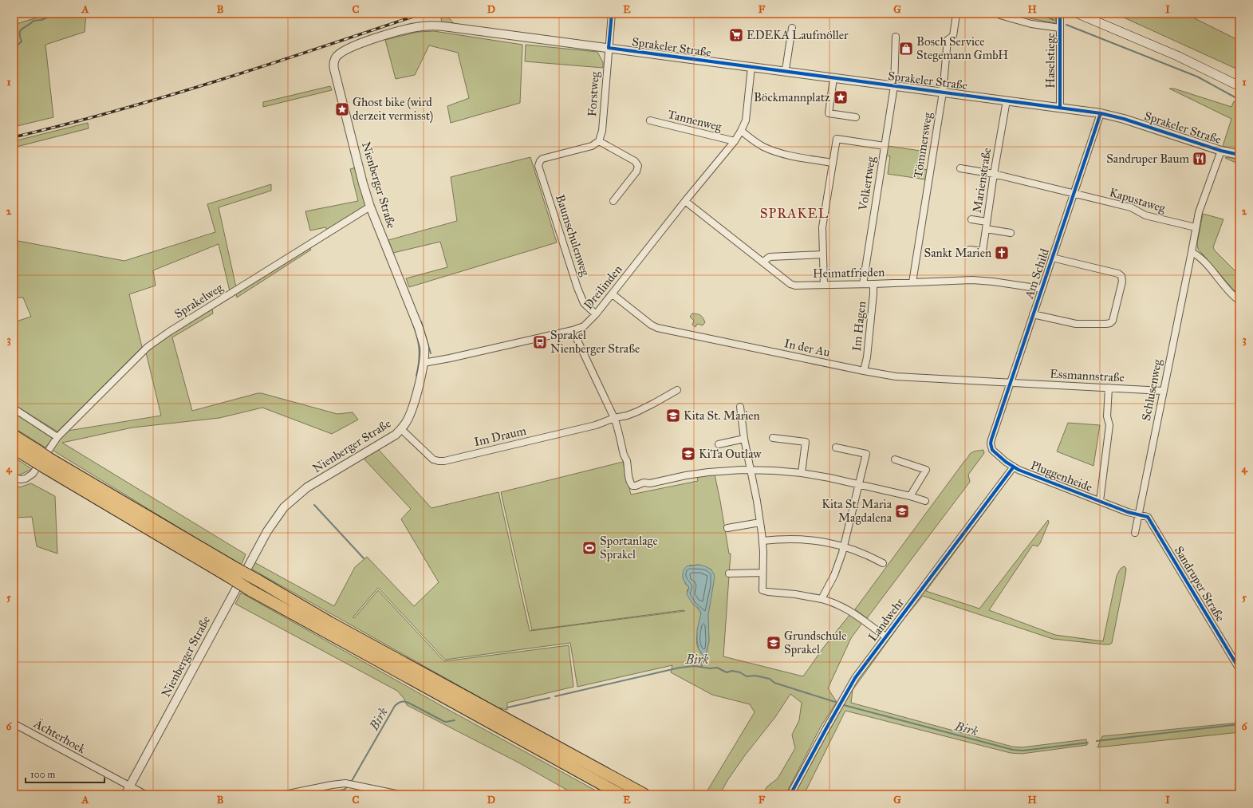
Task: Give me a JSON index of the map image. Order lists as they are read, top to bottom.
{
  "streets": {
    "street": [
      "Sprakeler Straße",
      "Haselstiege",
      "Forstweg",
      "Tannenweg",
      "Tömmersweg",
      "Marienstraße",
      "Volkertweg",
      "Nienberger Straße",
      "Kapustaweg",
      "Baumschulenweg",
      "Heimatfrieden",
      "Am Schild",
      "Dreilinden",
      "Sprakelweg",
      "Im Hagen",
      "In der Au",
      "Essmannstraße",
      "Schlusenweg",
      "Im Draum",
      "Pluggenheide",
      "Sandruper Straße",
      "Landwehr",
      "Ächterhoek"
    ]
  },
  "crossings": [
    ["Sprakeler Straße", "Haselstiege"],
    ["Sprakeler Straße", "Forstweg"],
    ["Sprakeler Straße", "Tömmersweg"],
    ["Sprakeler Straße", "Marienstraße"],
    ["Sprakeler Straße", "Volkertweg"],
    ["Sprakeler Straße", "Nienberger Straße"],
    ["Sprakeler Straße", "Am Schild"],
    ["Sprakeler Straße", "Dreilinden"],
    ["Sprakeler Straße", "Schlusenweg"],
    ["Forstweg", "Baumschulenweg"],
    ["Tannenweg", "Dreilinden"],
    ["Tömmersweg", "Heimatfrieden"],
    ["Marienstraße", "Kapustaweg"],
    ["Volkertweg", "Heimatfrieden"],
    ["Nienberger Straße", "Dreilinden"],
    ["Nienberger Straße", "Sprakelweg"],
    ["Nienberger Straße", "Im Draum"],
    ["Nienberger Straße", "Ächterhoek"],
    ["Kapustaweg", "Am Schild"],
    ["Kapustaweg", "Schlusenweg"],
    ["Baumschulenweg", "Dreilinden"],
    ["Heimatfrieden", "Am Schild"],
    ["Heimatfrieden", "Dreilinden"],
    ["Heimatfrieden", "Im Hagen"],
    ["Am Schild", "In der Au"],
    ["Am Schild", "Essmannstraße"],
    ["Am Schild", "Pluggenheide"],
    ["Dreilinden", "In der Au"],
    ["Im Hagen", "In der Au"],
    ["In der Au", "Essmannstraße"],
    ["Essmannstraße", "Schlusenweg"],
    ["Schlusenweg", "Pluggenheide"],
    ["Schlusenweg", "Sandruper Straße"],
    ["Pluggenheide", "Sandruper Straße"],
    ["Pluggenheide", "Landwehr"]
  ],
  "districts": ["SPRAKEL"],
  "water": ["Birk"],
  "places": {
    "supermarket": ["EDEKA Laufmöller"],
    "shop": ["Bosch Service Stegemann GmbH"],
    "place": ["Böckmannplatz", "Ghost bike (wird derzeit vermisst)"],
    "restaurant": ["Sandruper Baum"],
    "church": ["Sankt Marien"],
    "bus stop": ["Sprakel Nienberger Straße"],
    "school or university": [
      "Kita St. Marien",
      "KiTa Outlaw",
      "Kita St. Maria Magdalena",
      "Grundschule Sprakel"
    ],
    "sports": ["Sportanlage Sprakel"]
  },
  "scale_bar": "100 m",
  "grid": {
    "columns": [
      "A",
      "B",
      "C",
      "D",
      "E",
      "F",
      "G",
      "H",
      "I"
    ],
    "rows": [
      "1",
      "2",
      "3",
      "4",
      "5",
      "6"
    ]
  }
}
